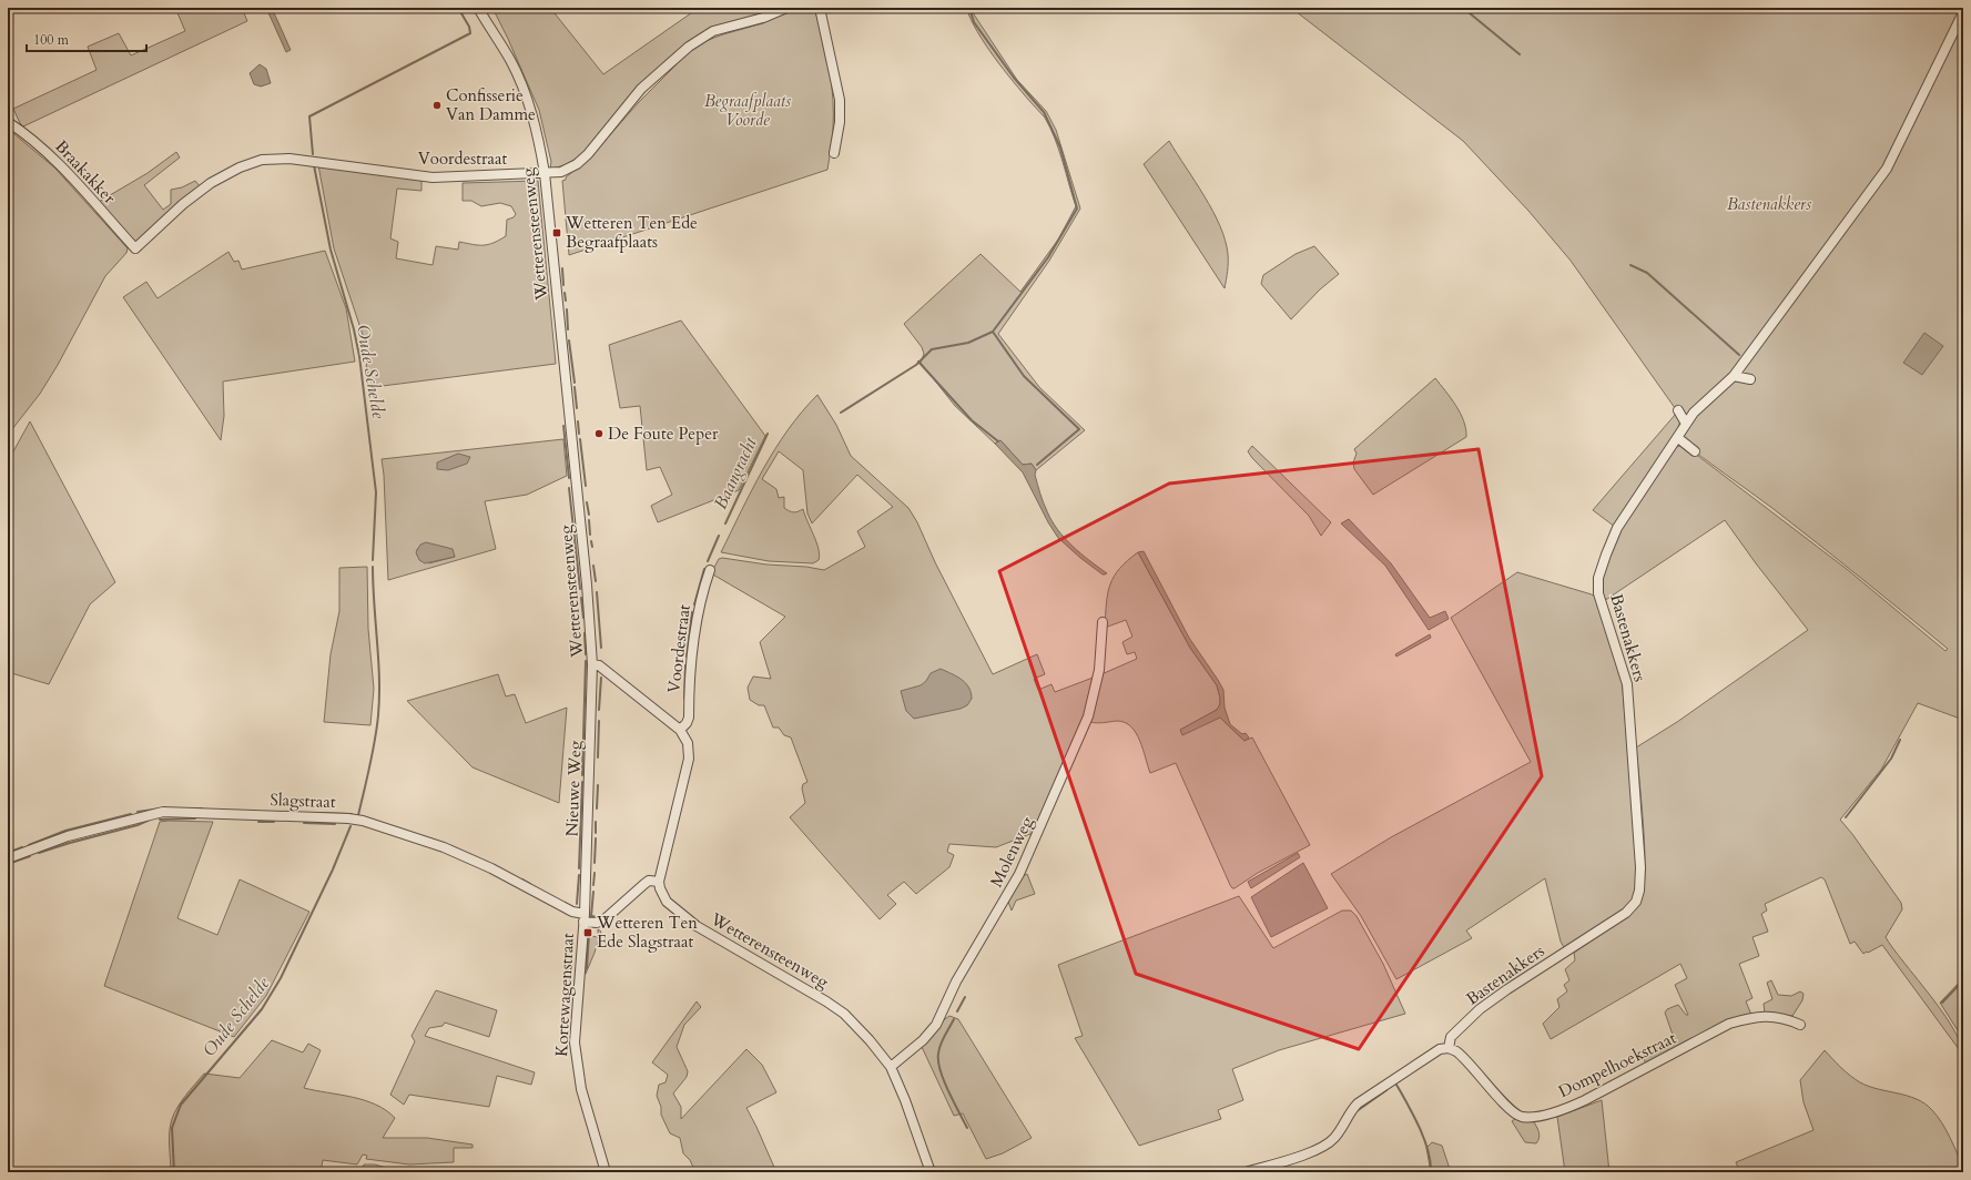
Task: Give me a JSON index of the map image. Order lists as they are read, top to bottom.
{
  "streets": {
    "street": [
      "Voordestraat",
      "Braakakker",
      "Wetterensteenweg",
      "Bastenakkers",
      "Nieuwe Weg",
      "Slagstraat",
      "Molenweg",
      "Kortewagenstraat",
      "Dompelhoekstraat"
    ]
  },
  "crossings": [
    ["Voordestraat", "Braakakker"],
    ["Voordestraat", "Wetterensteenweg"],
    ["Wetterensteenweg", "Nieuwe Weg"],
    ["Wetterensteenweg", "Molenweg"],
    ["Wetterensteenweg", "Kortewagenstraat"],
    ["Bastenakkers", "Dompelhoekstraat"],
    ["Nieuwe Weg", "Slagstraat"],
    ["Nieuwe Weg", "Kortewagenstraat"],
    ["Slagstraat", "Kortewagenstraat"]
  ],
  "water": ["Oude Schelde", "Baangracht"],
  "parks": ["Begraafplaats Voorde", "Bastenakkers"],
  "places": {
    "other": ["Confisserie Van Damme", "De Foute Peper"],
    "transit": ["Wetteren Ten Ede Begraafplaats", "Wetteren Ten Ede Slagstraat"]
  },
  "scale_bar": "100 m"
}
